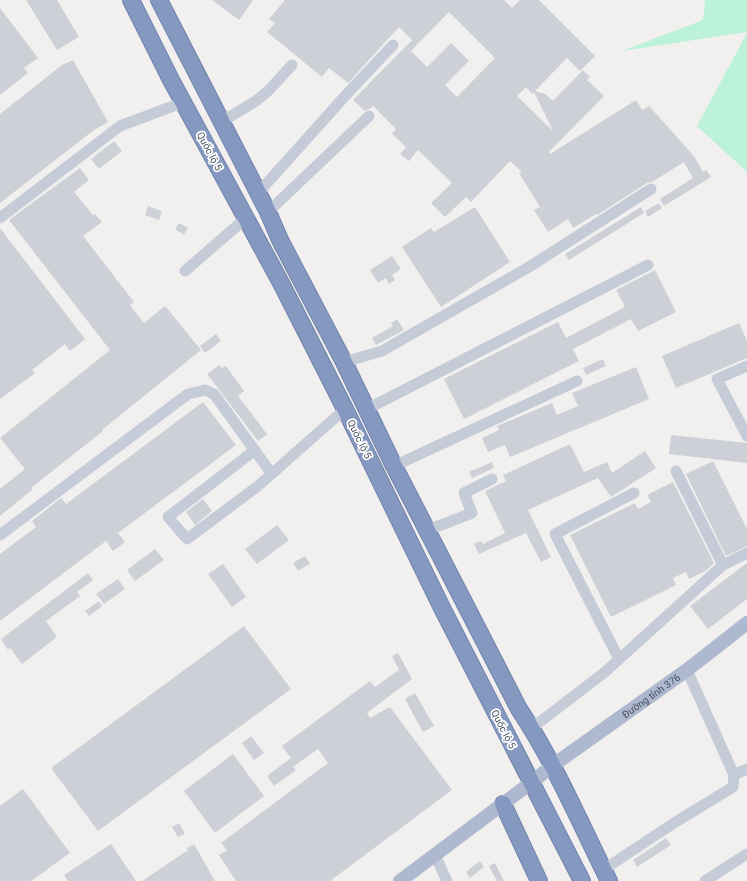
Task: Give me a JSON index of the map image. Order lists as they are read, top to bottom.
{
  "streets": {
    "highway": ["Quốc lộ 5"],
    "main road": ["Đường tỉnh 376"]
  },
  "crossings": [
    ["Quốc lộ 5", "Đường tỉnh 376"]
  ]
}
